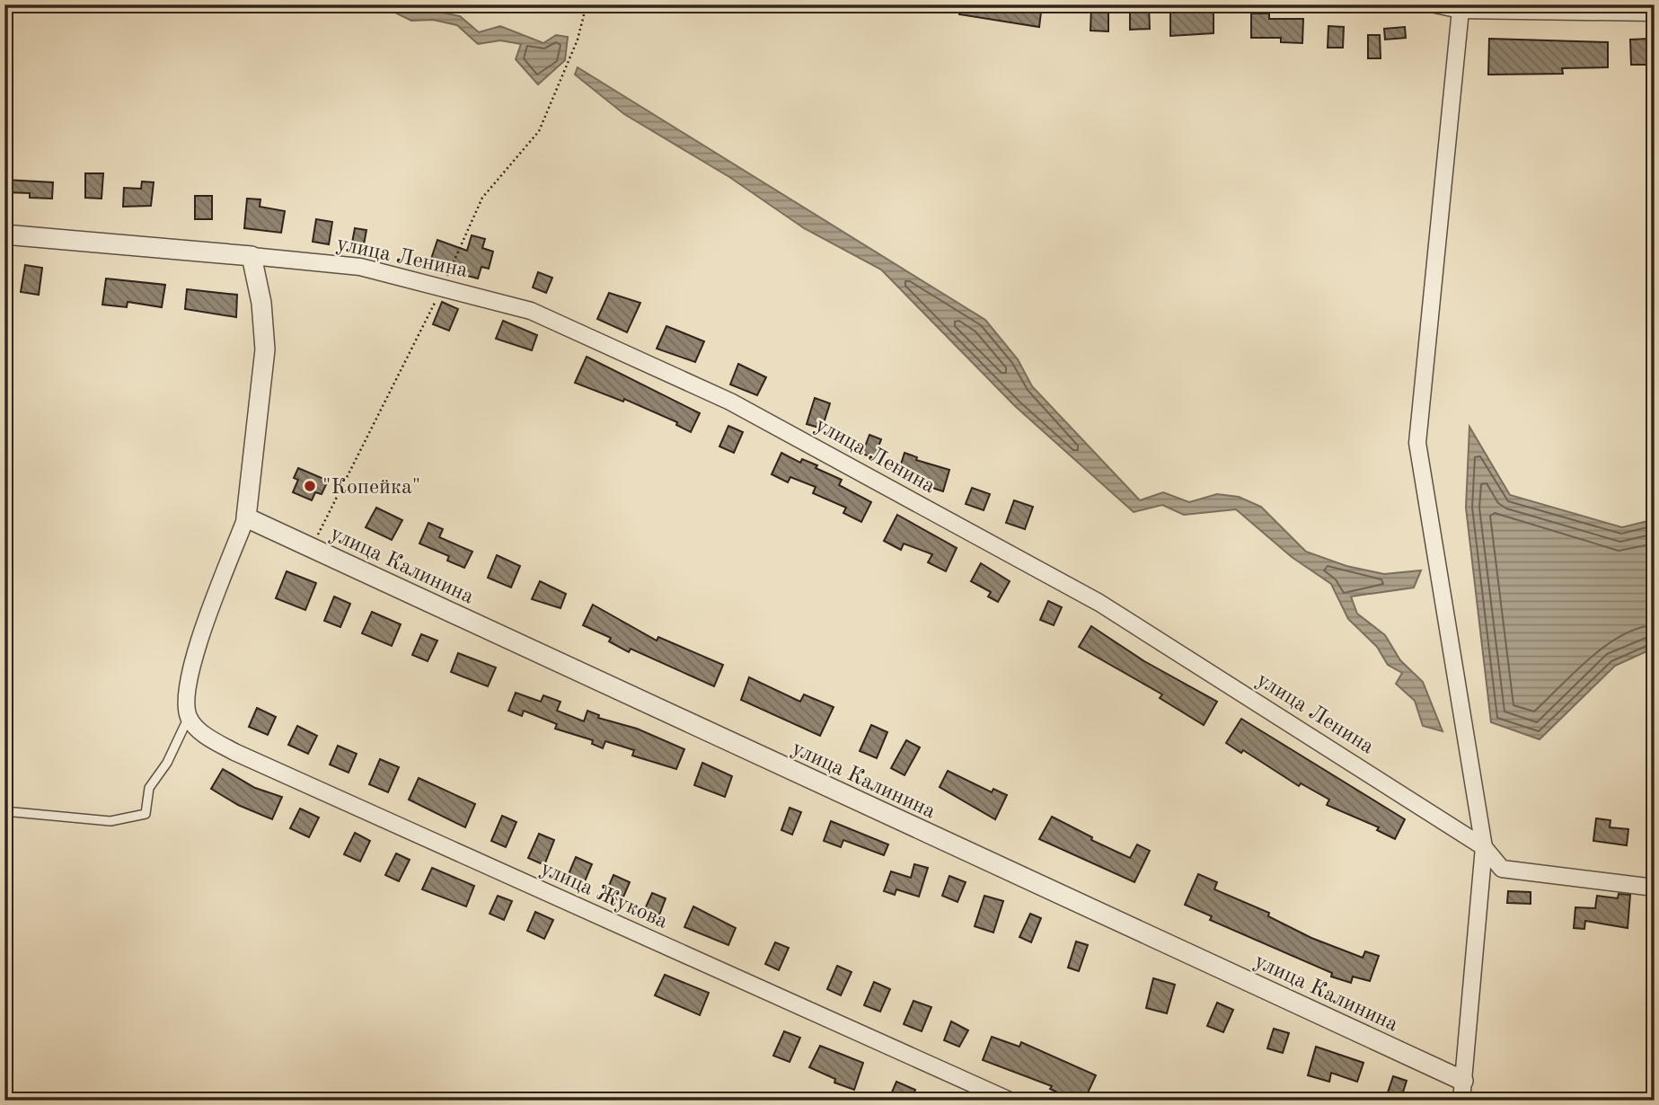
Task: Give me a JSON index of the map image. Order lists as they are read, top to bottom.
{
  "streets": {
    "street": ["улица Ленина", "улица Калинина", "улица Жукова"]
  },
  "places": ["\"Копейка\""]
}
